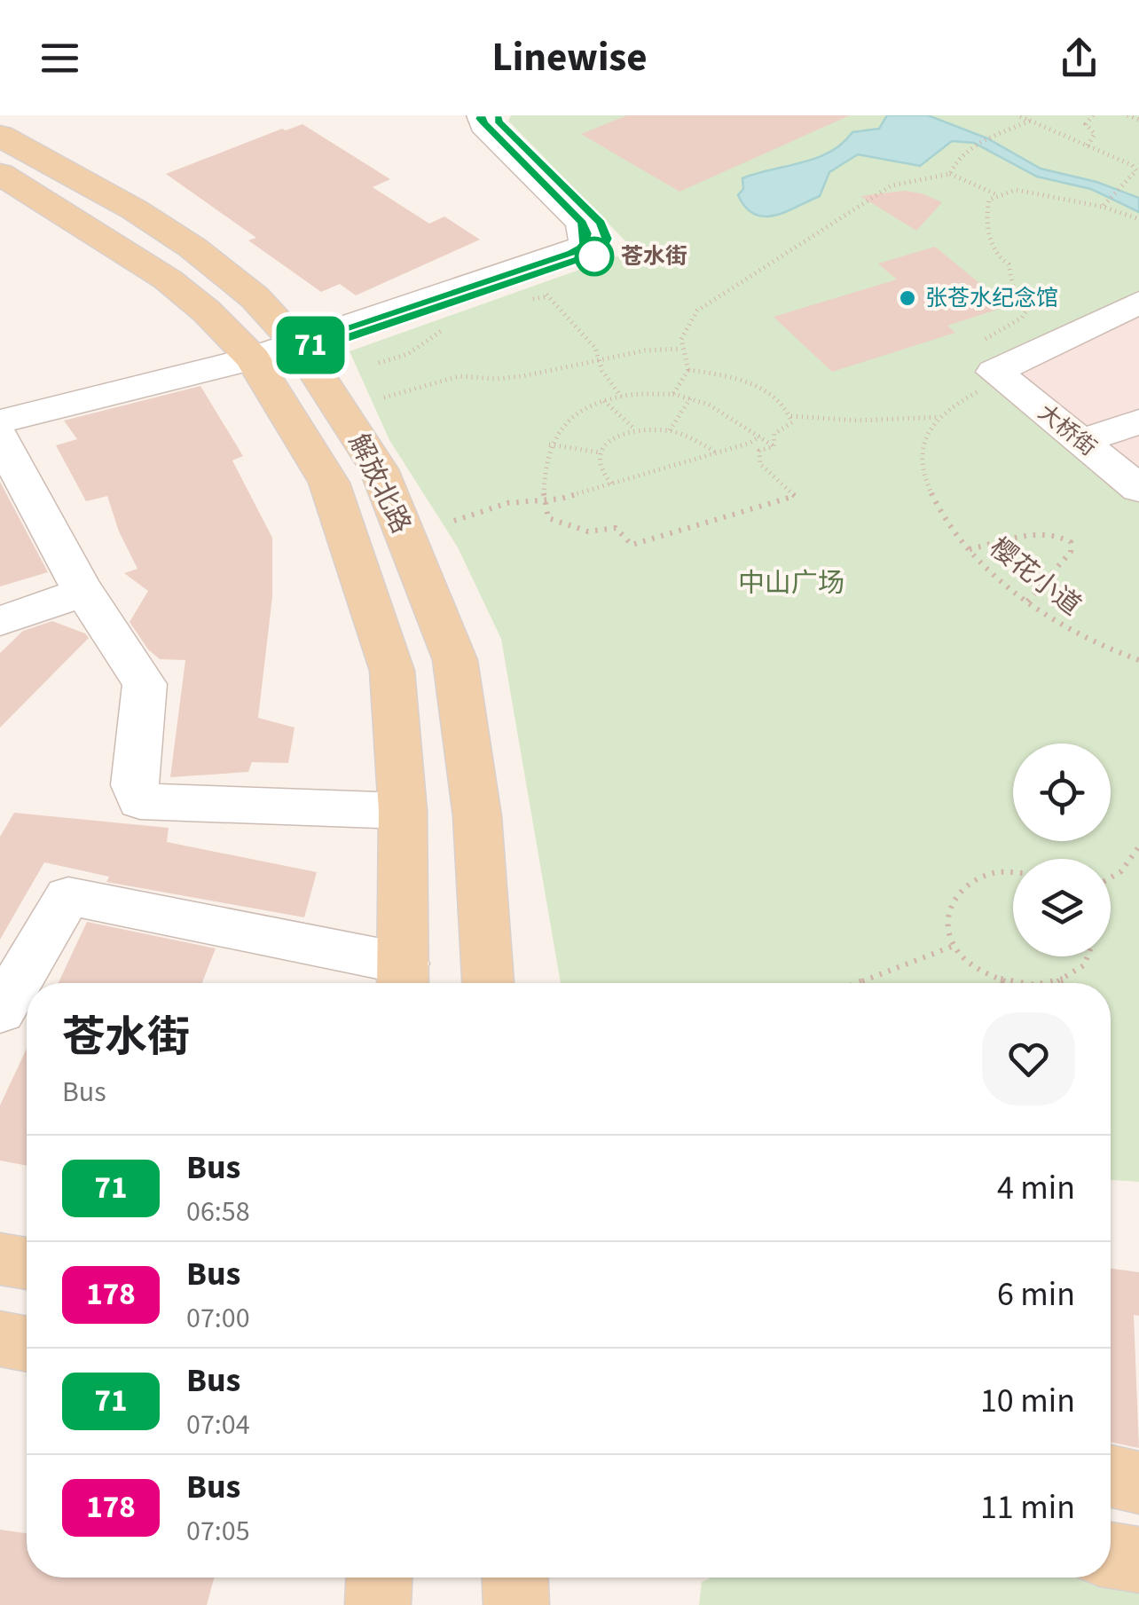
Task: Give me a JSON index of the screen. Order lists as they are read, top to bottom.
{
  "streets": {
    "main road": ["解放北路"],
    "street": ["大桥街"],
    "path": ["樱花小道"]
  },
  "parks": ["中山广场"],
  "places": ["苍水街", "张苍水纪念馆"],
  "lines": ["bus line 71"],
  "page": {
    "header": "Linewise",
    "on_map": "71",
    "heading": ["苍水街", "Bus"],
    "list": [
      {
        "mark": "71",
        "name": "Bus",
        "note": "06:58",
        "value": "4 min"
      },
      {
        "mark": "178",
        "name": "Bus",
        "note": "07:00",
        "value": "6 min"
      },
      {
        "mark": "71",
        "name": "Bus",
        "note": "07:04",
        "value": "10 min"
      },
      {
        "mark": "178",
        "name": "Bus",
        "note": "07:05",
        "value": "11 min"
      }
    ]
  }
}
